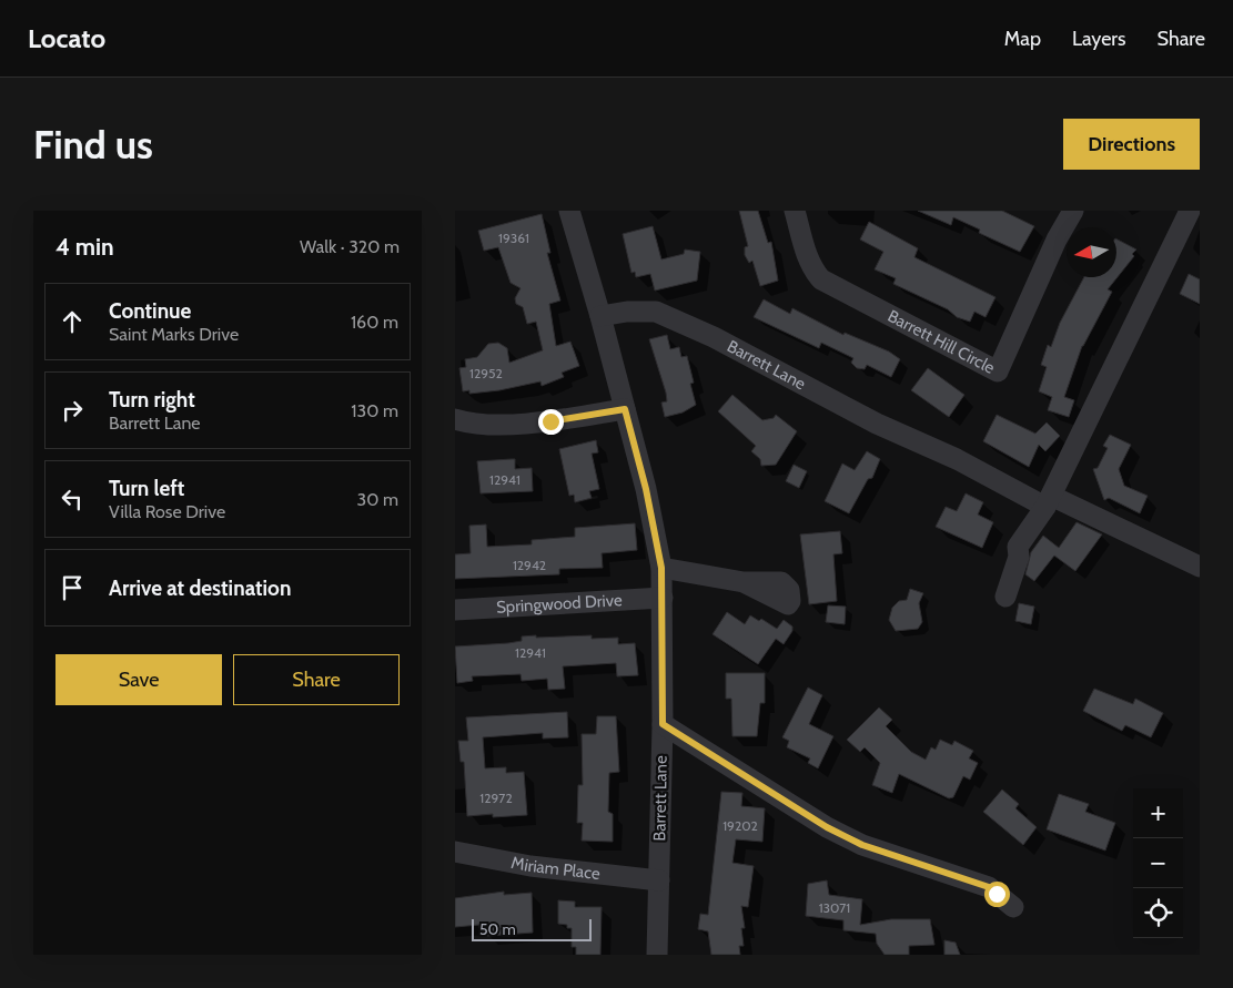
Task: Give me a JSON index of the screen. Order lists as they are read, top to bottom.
{
  "streets": {
    "street": [
      "Barrett Hill Circle",
      "Barrett Lane",
      "Springwood Drive",
      "Miriam Place"
    ]
  },
  "crossings": [
    ["Barrett Lane", "Springwood Drive"],
    ["Barrett Lane", "Miriam Place"]
  ],
  "house_numbers": [
    "19361",
    "12952",
    "12941",
    "12942",
    "12941",
    "12972",
    "19202",
    "13071"
  ],
  "scale_bar": "50 m",
  "north": "left",
  "page": {
    "header": "Locato",
    "nav": ["Map", "Layers", "Share"],
    "buttons": [
      "Directions",
      ["Save", "Share"]
    ],
    "title": "Find us",
    "heading": ["4 min", "Walk · 320 m"],
    "list": [
      ["Continue", "Saint Marks Drive", "160 m"],
      ["Turn right", "Barrett Lane", "130 m"],
      ["Turn left", "Villa Rose Drive", "30 m"],
      "Arrive at destination"
    ],
    "map_buttons": ["+", "−"],
    "scale": "50 m"
  }
}
